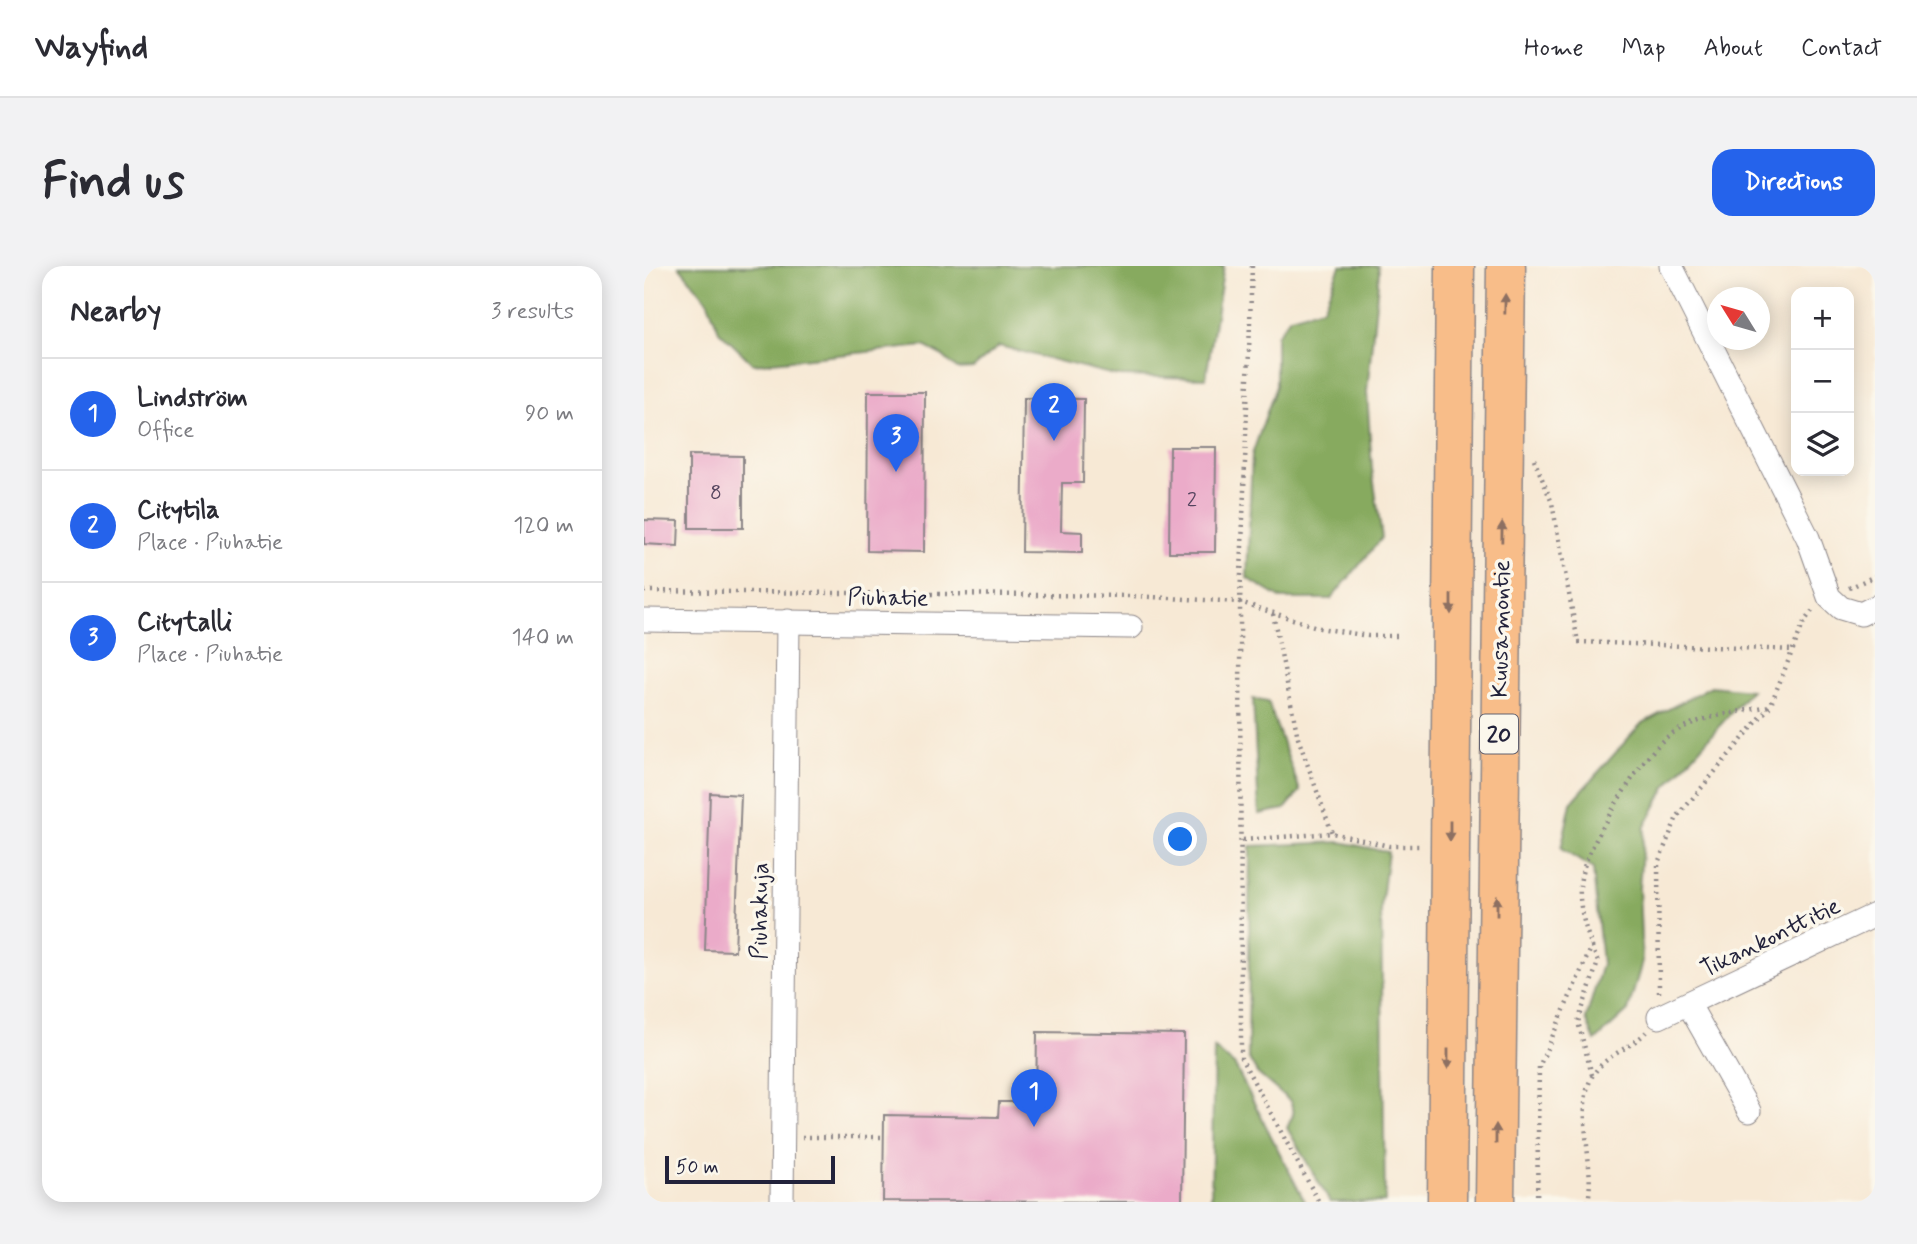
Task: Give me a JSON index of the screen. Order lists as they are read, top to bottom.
{
  "streets": {
    "highway": ["Kuusamontie", "20"],
    "street": ["Piuhatie", "Piuhakuja", "Tikankonttitie"]
  },
  "crossings": [
    ["Piuhatie", "Piuhakuja"]
  ],
  "house_numbers": ["8", "2"],
  "scale_bar": "50 m",
  "north": "top left",
  "page": {
    "header": "Wayfind",
    "nav": [
      "Home",
      "Map",
      "About",
      "Contact"
    ],
    "buttons": "Directions",
    "title": "Find us",
    "heading": ["Nearby", "3 results"],
    "map_buttons": ["+", "−"],
    "list": [
      {
        "mark": "1",
        "name": "Lindström",
        "note": "Office",
        "value": "90 m"
      },
      {
        "mark": "2",
        "name": "Citytila",
        "note": "Place · Piuhatie",
        "value": "120 m"
      },
      {
        "mark": "3",
        "name": "Citytalli",
        "note": "Place · Piuhatie",
        "value": "140 m"
      }
    ],
    "pins": ["2", "3", "1"],
    "scale": "50 m"
  }
}
